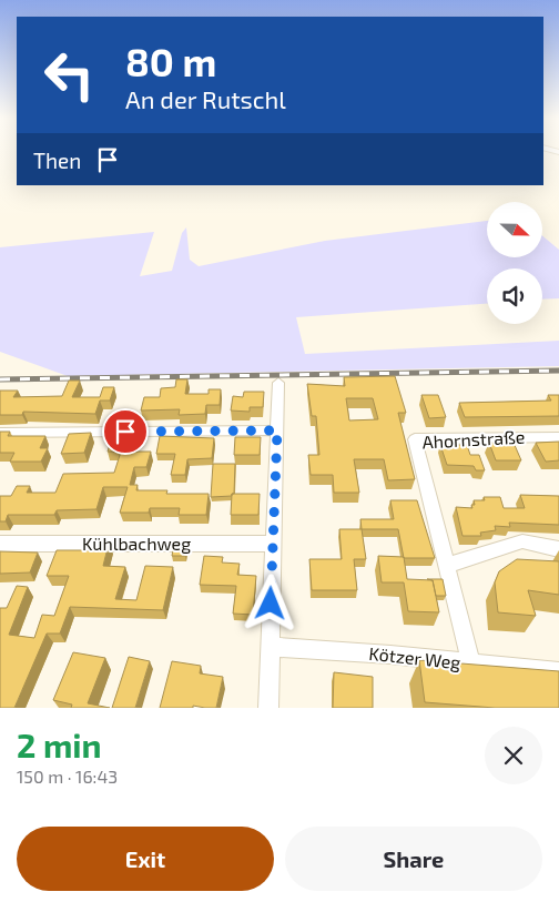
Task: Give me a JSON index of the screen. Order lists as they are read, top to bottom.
{
  "streets": {
    "street": ["Ahornstraße", "Kühlbachweg", "Kötzer Weg"]
  },
  "crossings": [
    ["Ahornstraße", "Kötzer Weg"]
  ],
  "north": "right",
  "page": {
    "turn": ["80 m", "An der Rutschl"],
    "then": "Then",
    "heading": ["2 min", "150 m · 16:43"],
    "buttons": ["Exit", "Share"]
  }
}
